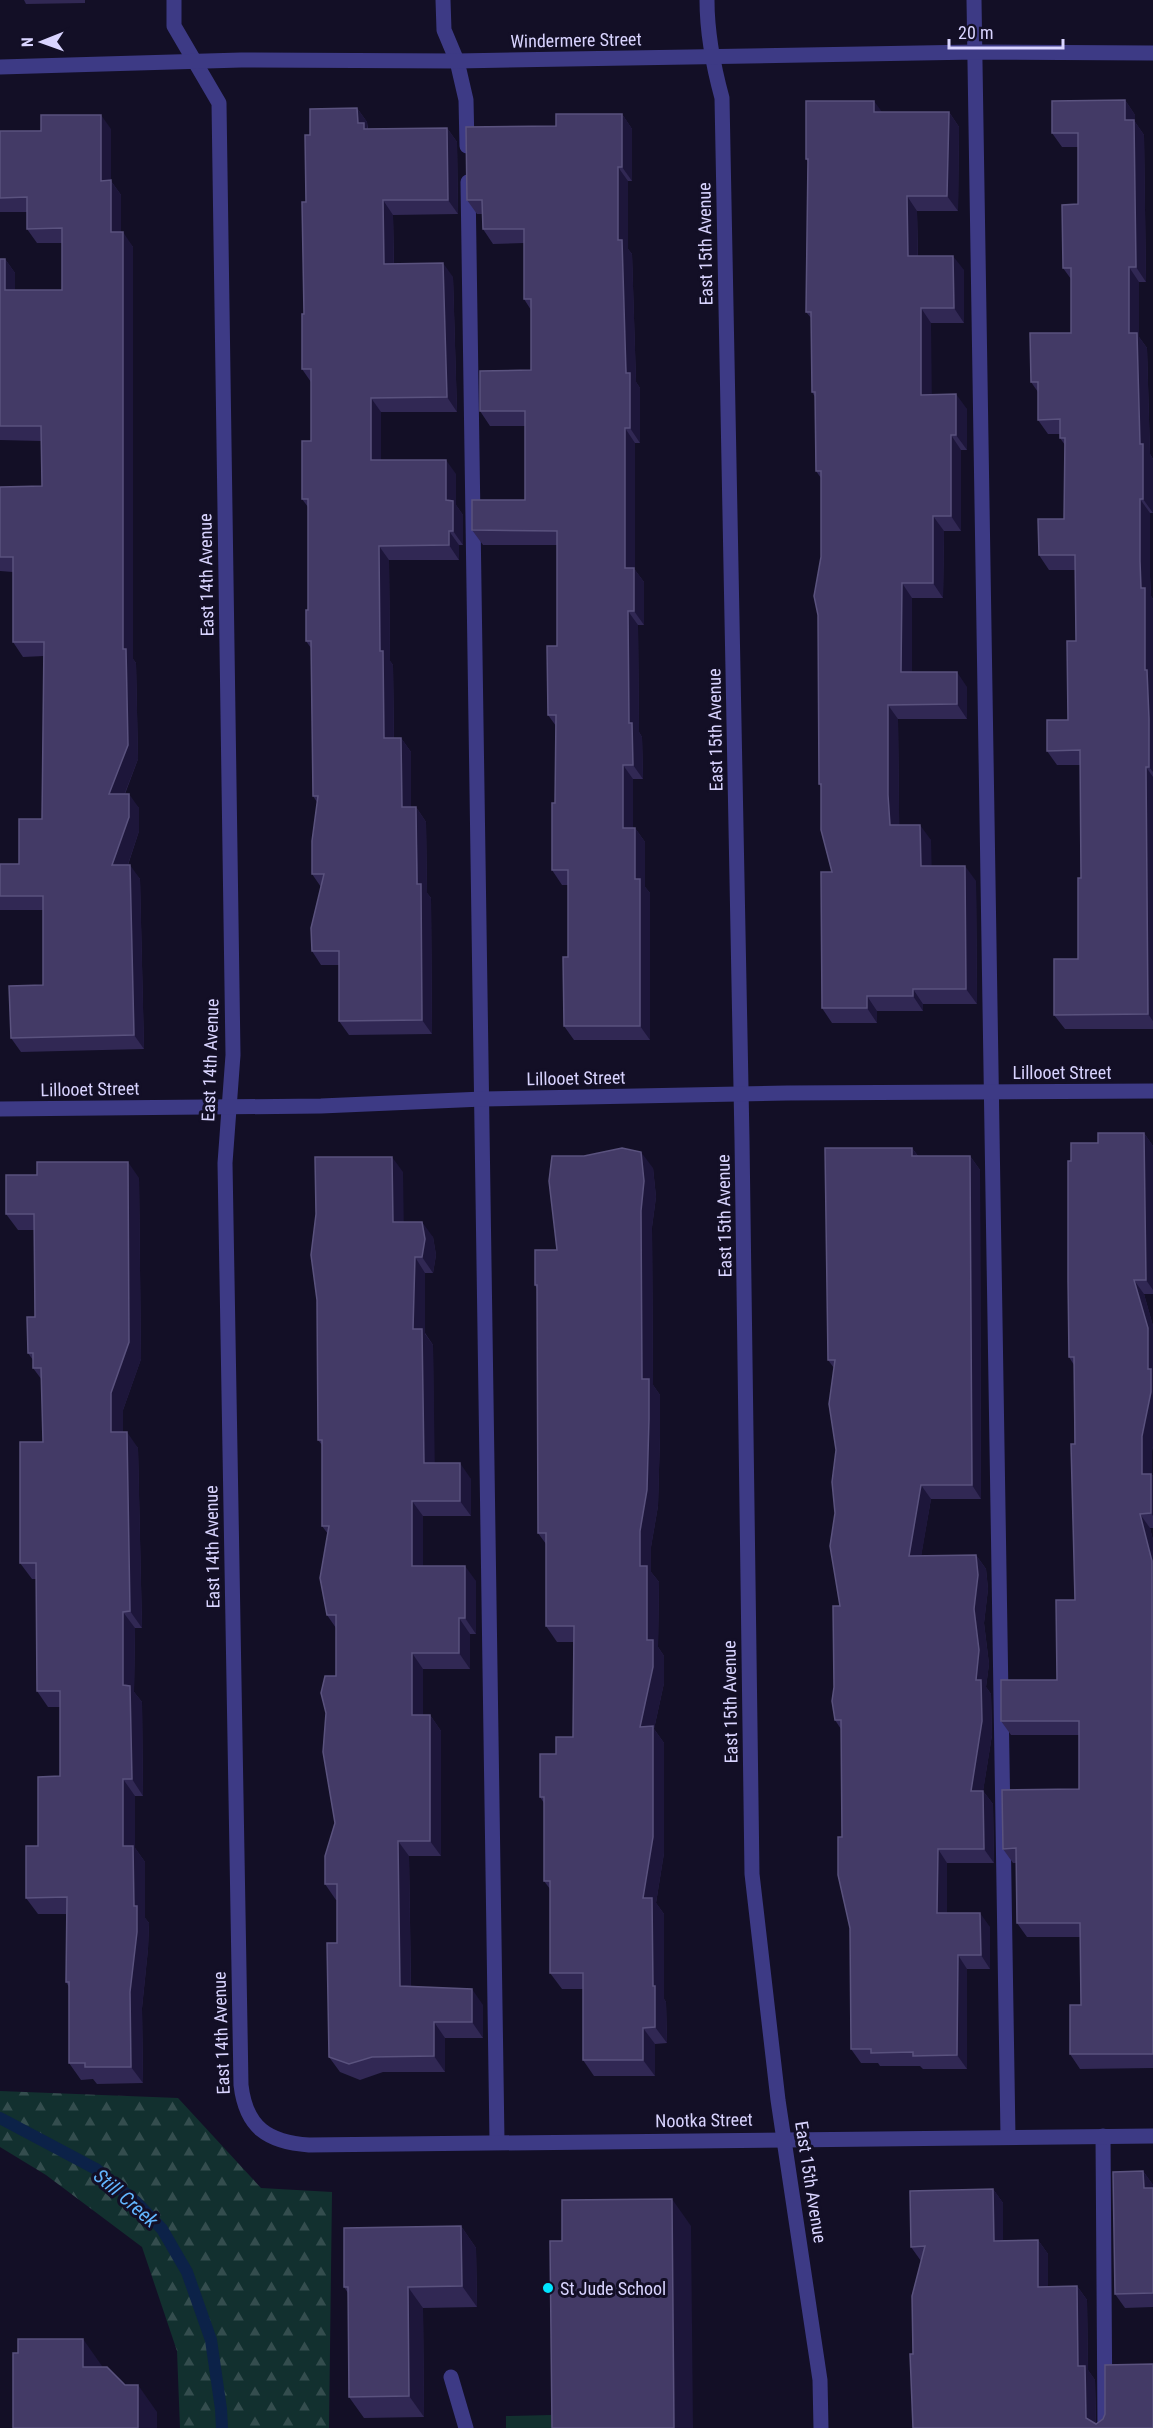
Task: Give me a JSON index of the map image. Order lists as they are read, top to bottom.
{
  "streets": {
    "street": [
      "Windermere Street",
      "East 15th Avenue",
      "East 14th Avenue",
      "Lillooet Street",
      "Nootka Street"
    ]
  },
  "crossings": [
    ["Windermere Street", "East 15th Avenue"],
    ["Windermere Street", "East 14th Avenue"],
    ["East 15th Avenue", "Lillooet Street"],
    ["East 15th Avenue", "Nootka Street"],
    ["East 14th Avenue", "Lillooet Street"],
    ["East 14th Avenue", "Nootka Street"]
  ],
  "water": ["Still Creek"],
  "places": ["St Jude School"],
  "scale_bar": "20 m",
  "north": "left"
}
